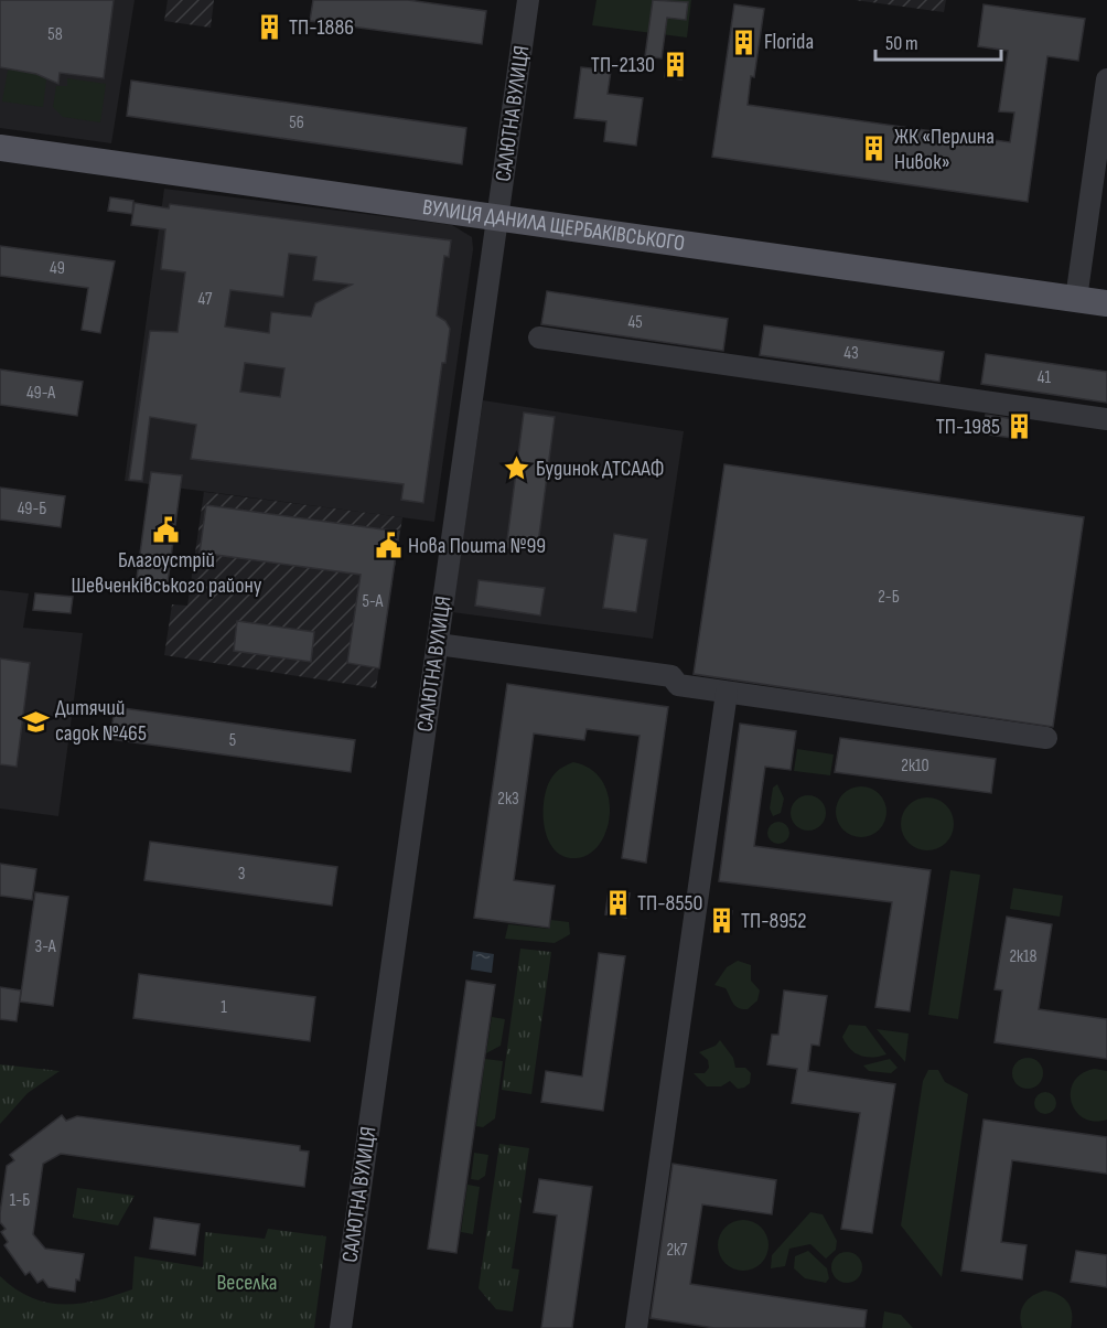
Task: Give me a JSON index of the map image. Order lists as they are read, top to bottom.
{
  "streets": {
    "main road": ["ВУЛИЦЯ ДАНИЛА ЩЕРБАКІВСЬКОГО"],
    "street": ["САЛЮТНА ВУЛИЦЯ"]
  },
  "crossings": [
    ["САЛЮТНА ВУЛИЦЯ", "ВУЛИЦЯ ДАНИЛА ЩЕРБАКІВСЬКОГО"]
  ],
  "parks": ["Веселка"],
  "places": {
    "building": [
      "ТП-1886",
      "Florida",
      "ТП-2130",
      "ЖК «Перлина Нивок»",
      "ТП-1985",
      "ТП-8550",
      "ТП-8952"
    ],
    "place": ["Будинок ДТСААФ"],
    "public building": ["Благоустрій Шевченківського району", "Нова Пошта №99"],
    "school or university": ["Дитячий садок №465"]
  },
  "house_numbers": [
    "58",
    "56",
    "49",
    "47",
    "45",
    "43",
    "41",
    "49-А",
    "49-Б",
    "2-Б",
    "5-А",
    "5",
    "2к10",
    "2к3",
    "3",
    "3-А",
    "2к18",
    "1",
    "1-Б",
    "2к7"
  ],
  "scale_bar": "50 m"
}
